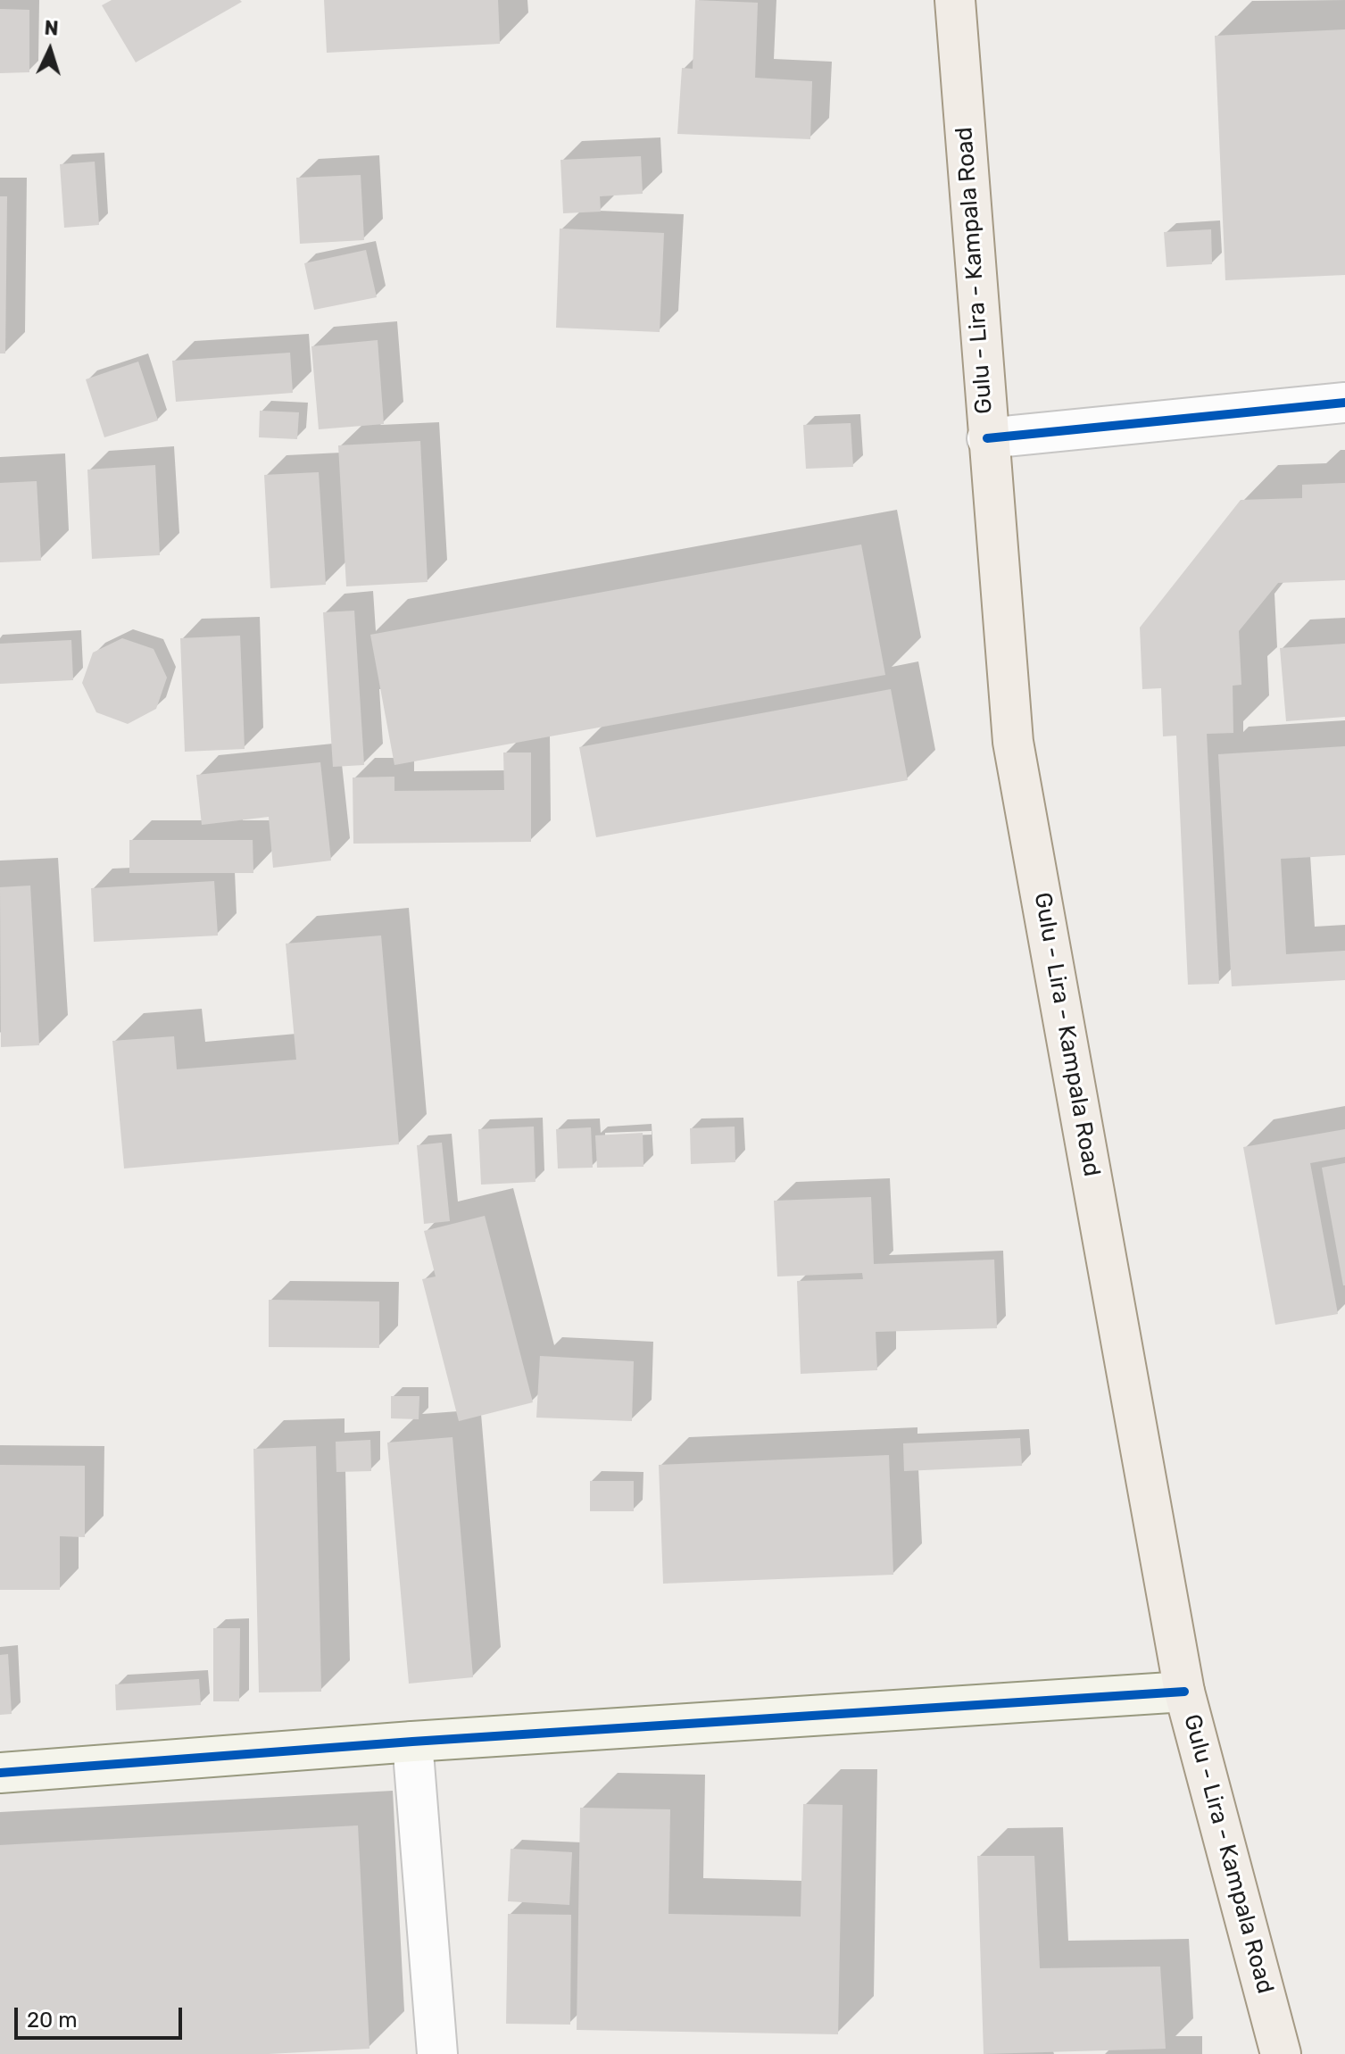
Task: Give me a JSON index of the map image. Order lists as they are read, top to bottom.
{
  "streets": {
    "main road": ["Gulu - Lira - Kampala Road"]
  },
  "scale_bar": "20 m",
  "north": "top"
}
